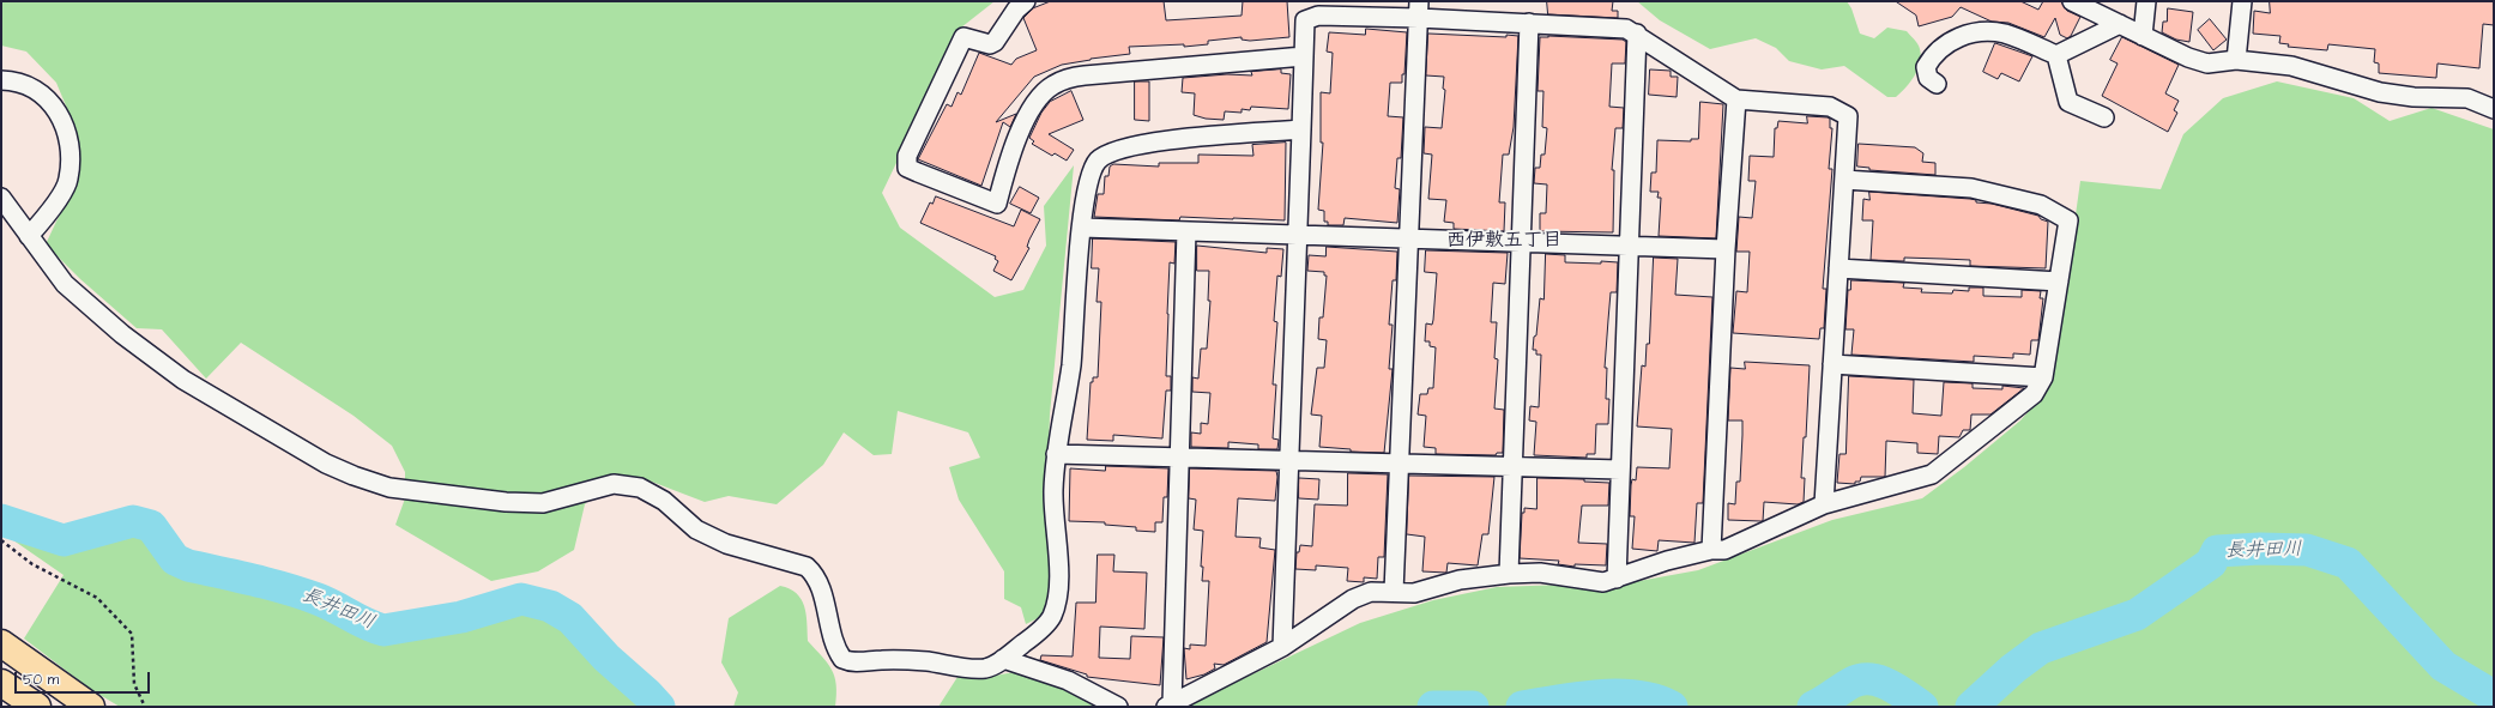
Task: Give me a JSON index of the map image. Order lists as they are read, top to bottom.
{
  "districts": ["西伊敷五丁目"],
  "water": ["長井田川"],
  "scale_bar": "50 m"
}
